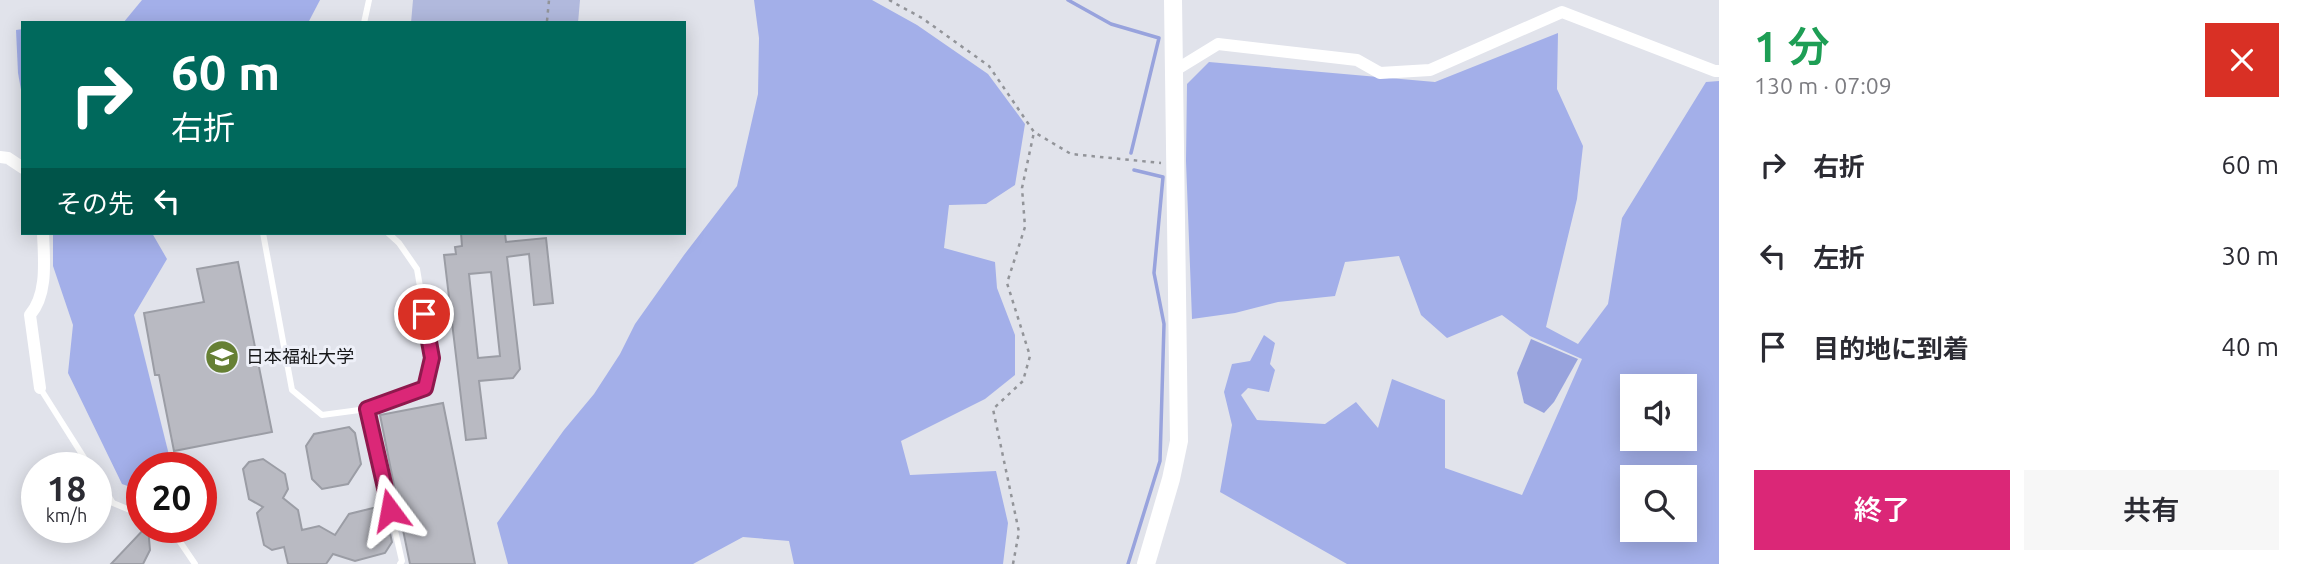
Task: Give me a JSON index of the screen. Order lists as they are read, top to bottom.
{
  "places": {
    "school or university": ["日本福祉大学"]
  },
  "page": {
    "heading": ["1 分", "130 m · 07:09"],
    "turn": ["60 m", "右折"],
    "list": [
      {
        "name": "右折",
        "value": "60 m"
      },
      {
        "name": "左折",
        "value": "30 m"
      },
      {
        "name": "目的地に到着",
        "value": "40 m"
      }
    ],
    "then": "その先",
    "speed": "18 km/h",
    "limit": "20",
    "buttons": ["終了", "共有"]
  }
}
